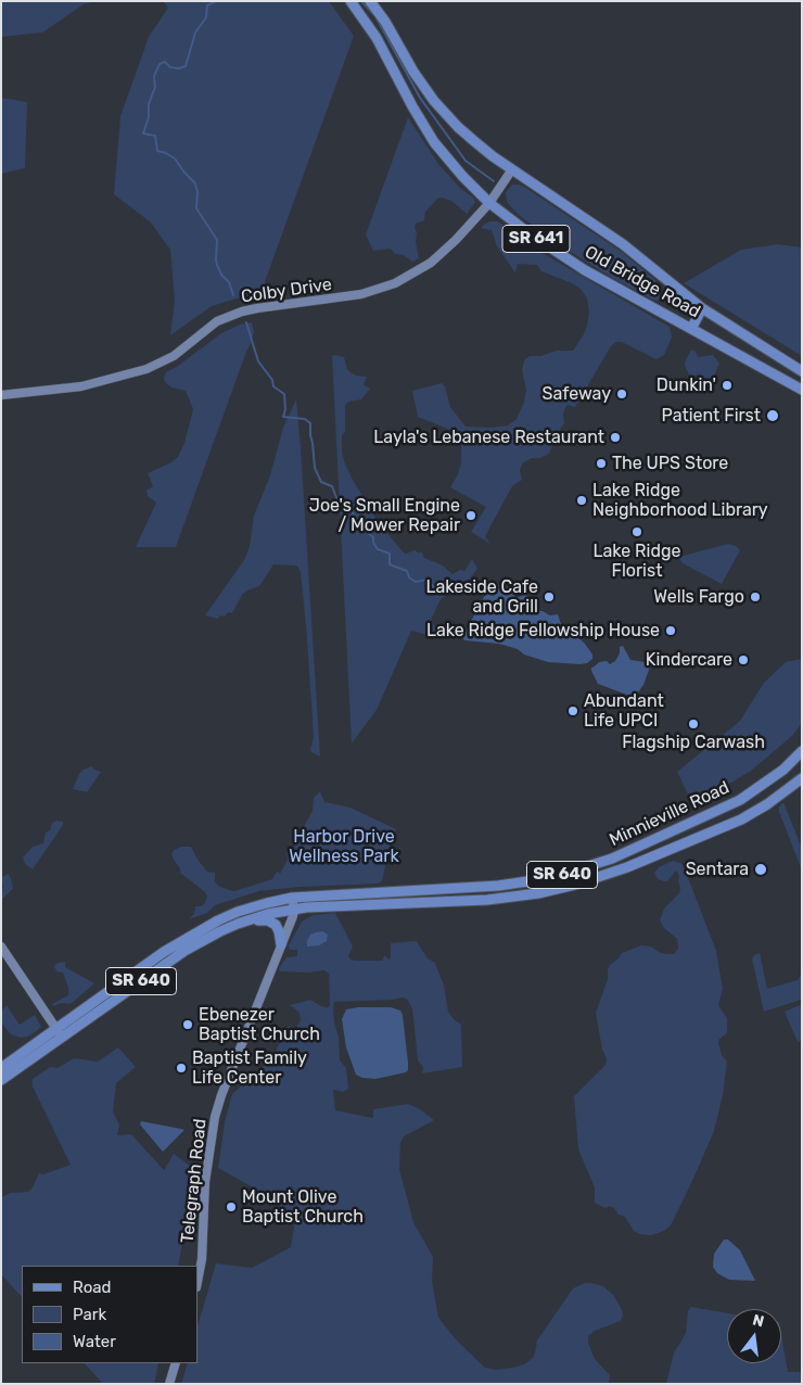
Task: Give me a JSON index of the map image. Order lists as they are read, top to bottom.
{
  "streets": {
    "main road": [
      "SR 641",
      "Old Bridge Road",
      "Minnieville Road",
      "SR 640"
    ],
    "street": ["Colby Drive", "Telegraph Road"]
  },
  "crossings": [
    ["Old Bridge Road", "Colby Drive"],
    ["Minnieville Road", "Telegraph Road"]
  ],
  "parks": ["Harbor Drive Wellness Park"],
  "places": [
    "Dunkin'",
    "Safeway",
    "Patient First",
    "Layla's Lebanese Restaurant",
    "The UPS Store",
    "Lake Ridge Neighborhood Library",
    "Joe's Small Engine / Mower Repair",
    "Lake Ridge Florist",
    "Lakeside Cafe and Grill",
    "Wells Fargo",
    "Lake Ridge Fellowship House",
    "Kindercare",
    "Abundant Life UPCI",
    "Flagship Carwash",
    "Sentara",
    "Ebenezer Baptist Church",
    "Baptist Family Life Center",
    "Mount Olive Baptist Church"
  ],
  "legend": ["Road", "Park", "Water"],
  "north": "top"
}
